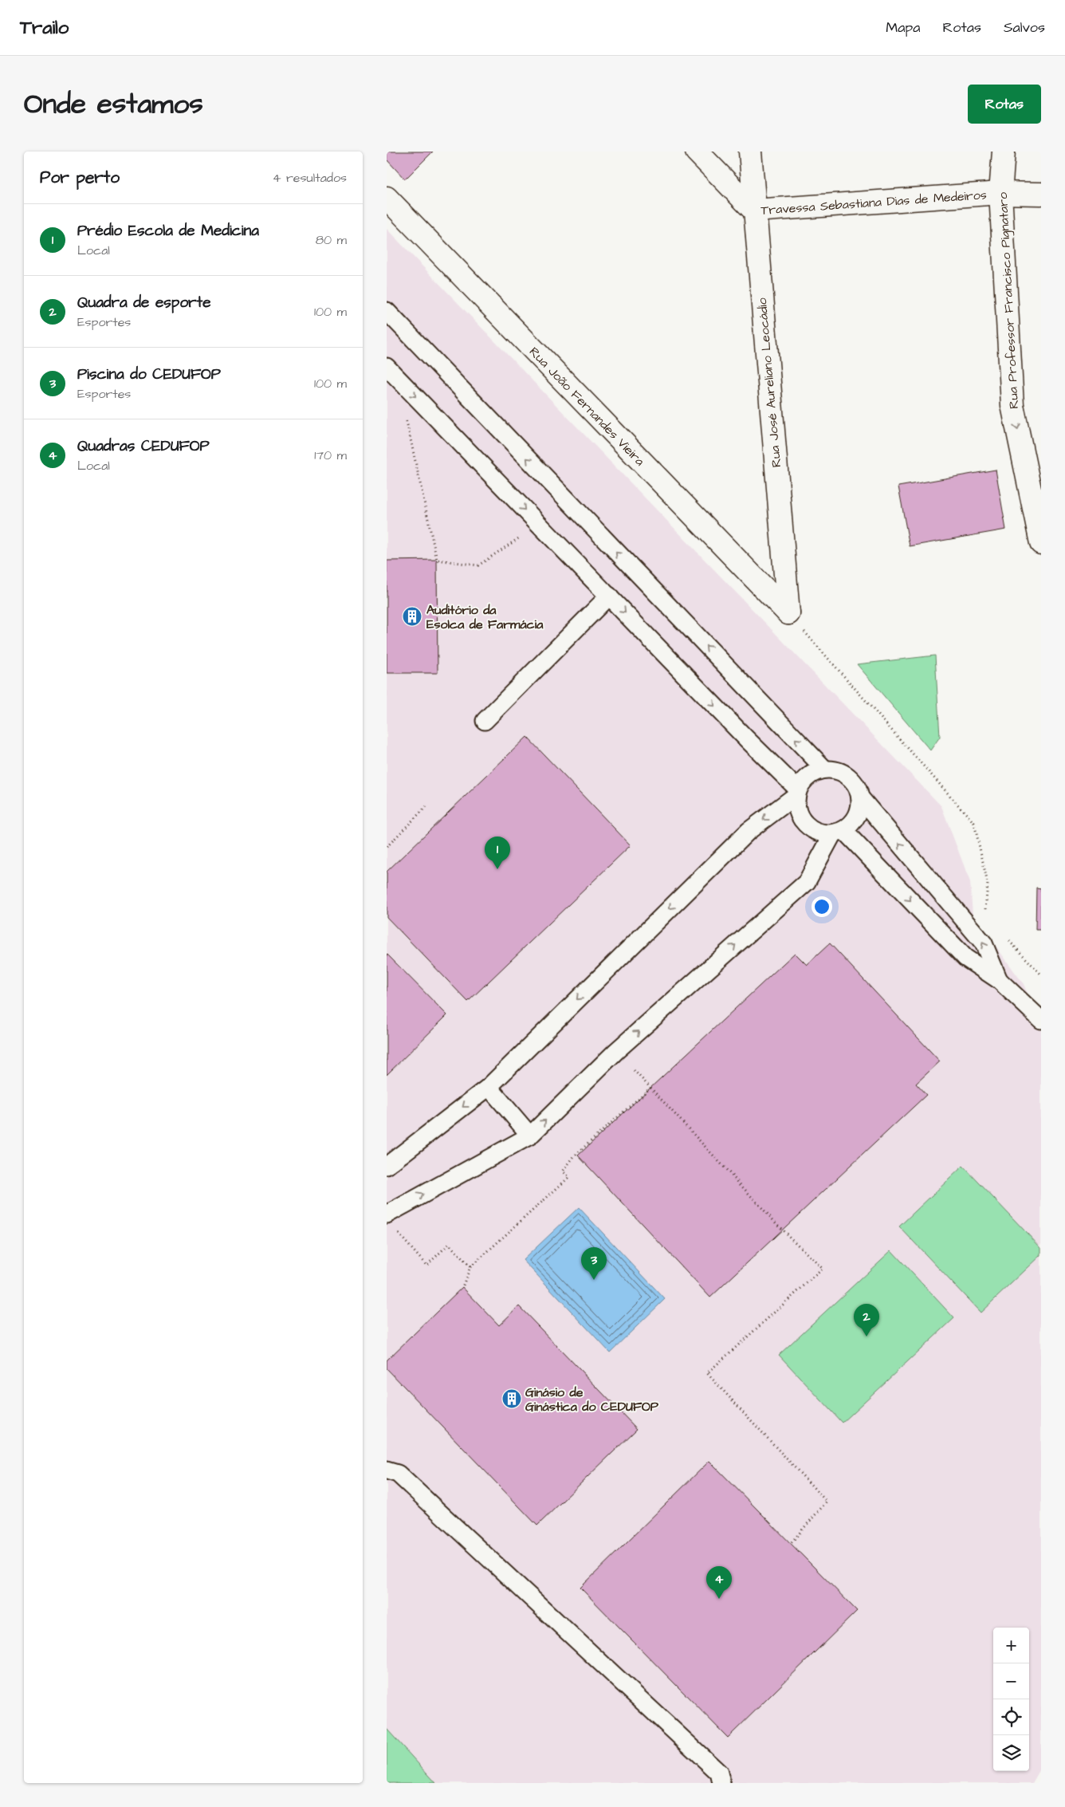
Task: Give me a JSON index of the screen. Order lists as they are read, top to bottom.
{
  "streets": {
    "street": [
      "Travessa Sebastiana Dias de Medeiros",
      "Rua Professor Francisco Pignataro",
      "Rua José Aureliano Leocádio",
      "Rua João Fernandes Vieira"
    ]
  },
  "crossings": [
    ["Travessa Sebastiana Dias de Medeiros", "Rua Professor Francisco Pignataro"],
    ["Travessa Sebastiana Dias de Medeiros", "Rua José Aureliano Leocádio"],
    ["Rua José Aureliano Leocádio", "Rua João Fernandes Vieira"]
  ],
  "one_way": ["Rua Professor Francisco Pignataro"],
  "places": {
    "building": ["Auditório da Esolca de Farmácia", "Ginásio de Ginástica do CEDUFOP"]
  },
  "page": {
    "header": "Trailo",
    "nav": ["Mapa", "Rotas", "Salvos"],
    "title": "Onde estamos",
    "buttons": "Rotas",
    "heading": ["Por perto", "4 resultados"],
    "list": [
      {
        "mark": "1",
        "name": "Prédio Escola de Medicina",
        "note": "Local",
        "value": "80 m"
      },
      {
        "mark": "2",
        "name": "Quadra de esporte",
        "note": "Esportes",
        "value": "100 m"
      },
      {
        "mark": "3",
        "name": "Piscina do CEDUFOP",
        "note": "Esportes",
        "value": "100 m"
      },
      {
        "mark": "4",
        "name": "Quadras CEDUFOP",
        "note": "Local",
        "value": "170 m"
      }
    ],
    "pins": [
      "1",
      "3",
      "2",
      "4"
    ],
    "map_buttons": ["+", "−"]
  }
}
